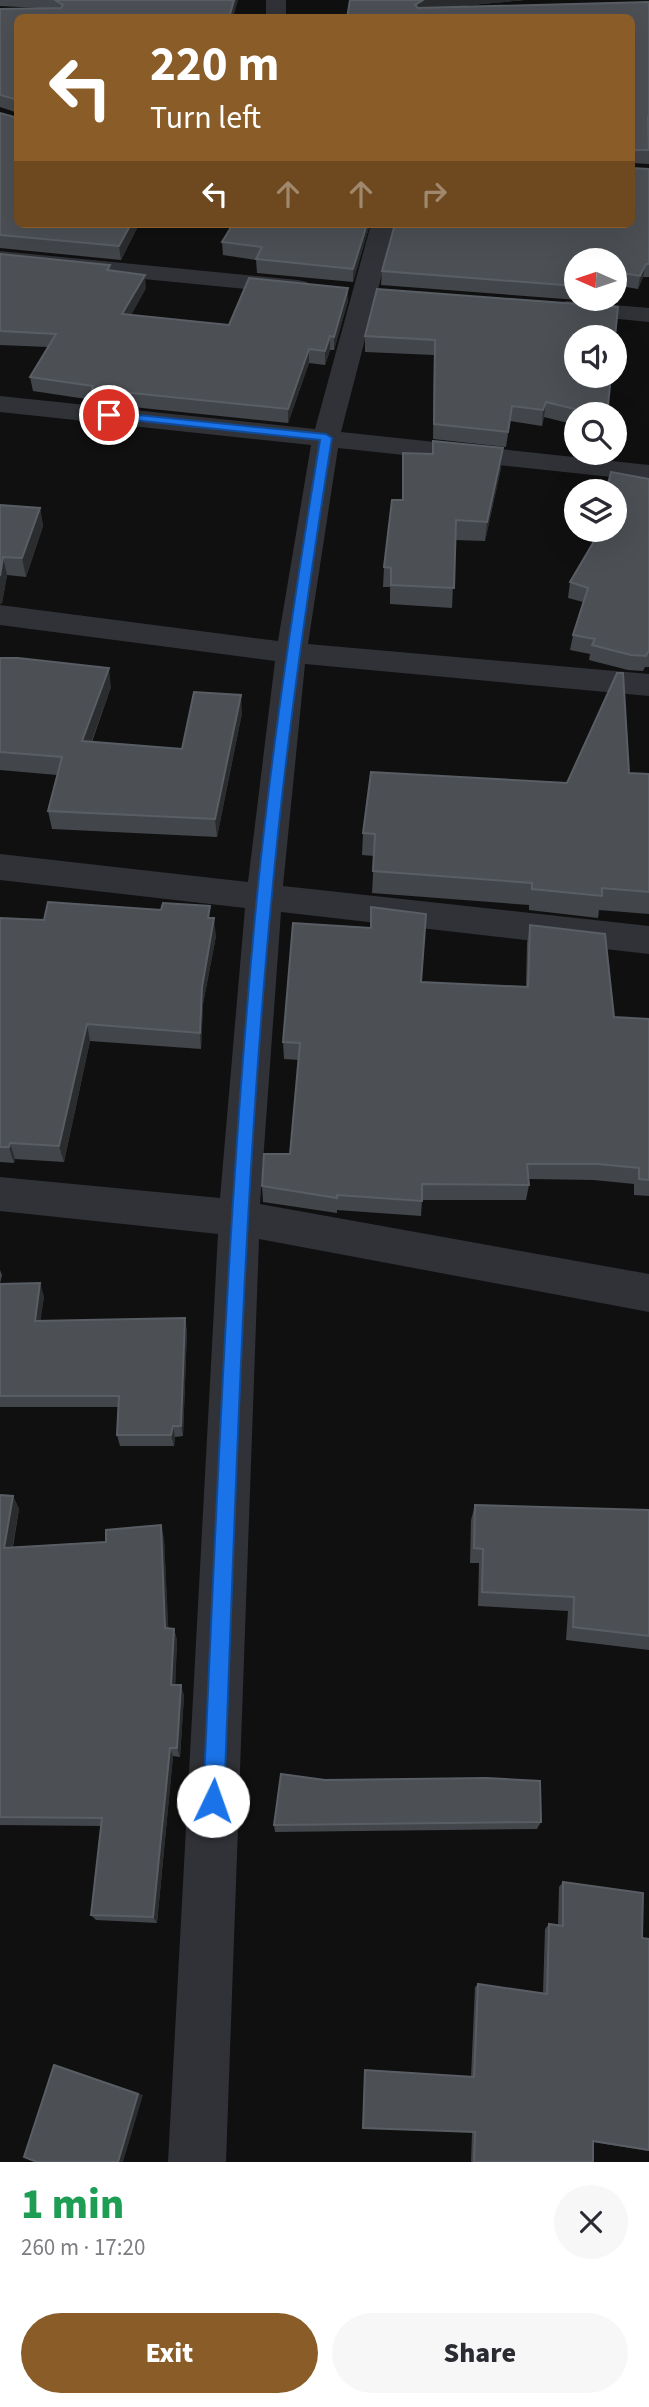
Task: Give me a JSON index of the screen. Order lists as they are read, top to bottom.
{
  "north": "left",
  "page": {
    "turn": ["220 m", "Turn left"],
    "heading": ["1 min", "260 m · 17:20"],
    "buttons": ["Exit", "Share"]
  }
}
